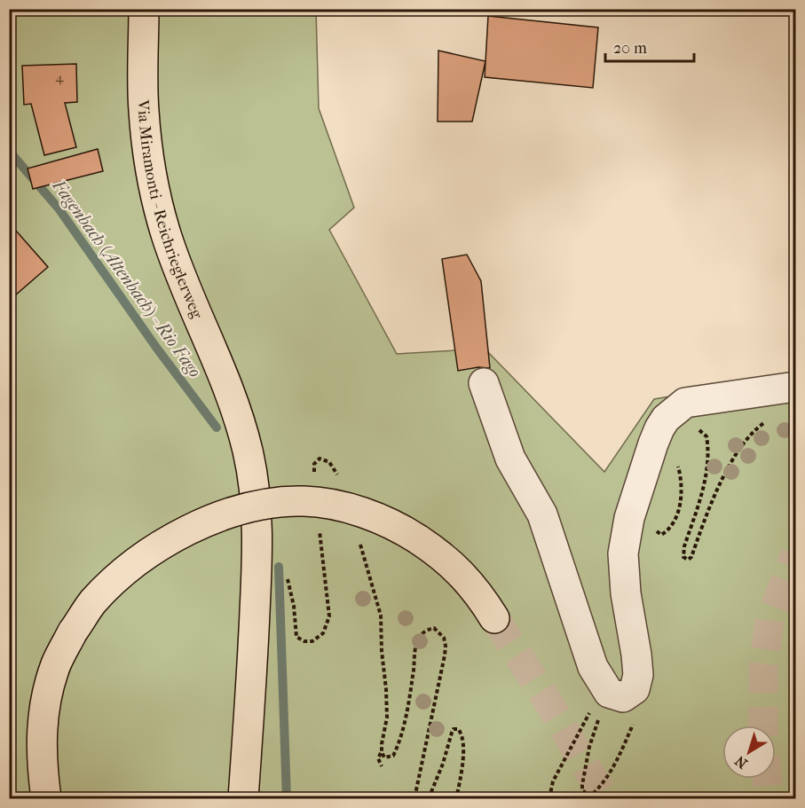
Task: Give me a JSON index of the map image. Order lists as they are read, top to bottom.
{
  "streets": {
    "main road": ["Via Miramonti - Reichrieglerweg"]
  },
  "water": ["Fagenbach (Altenbach) - Rio Fago"],
  "house_numbers": ["4"],
  "scale_bar": "20 m",
  "north": "bottom left"
}
